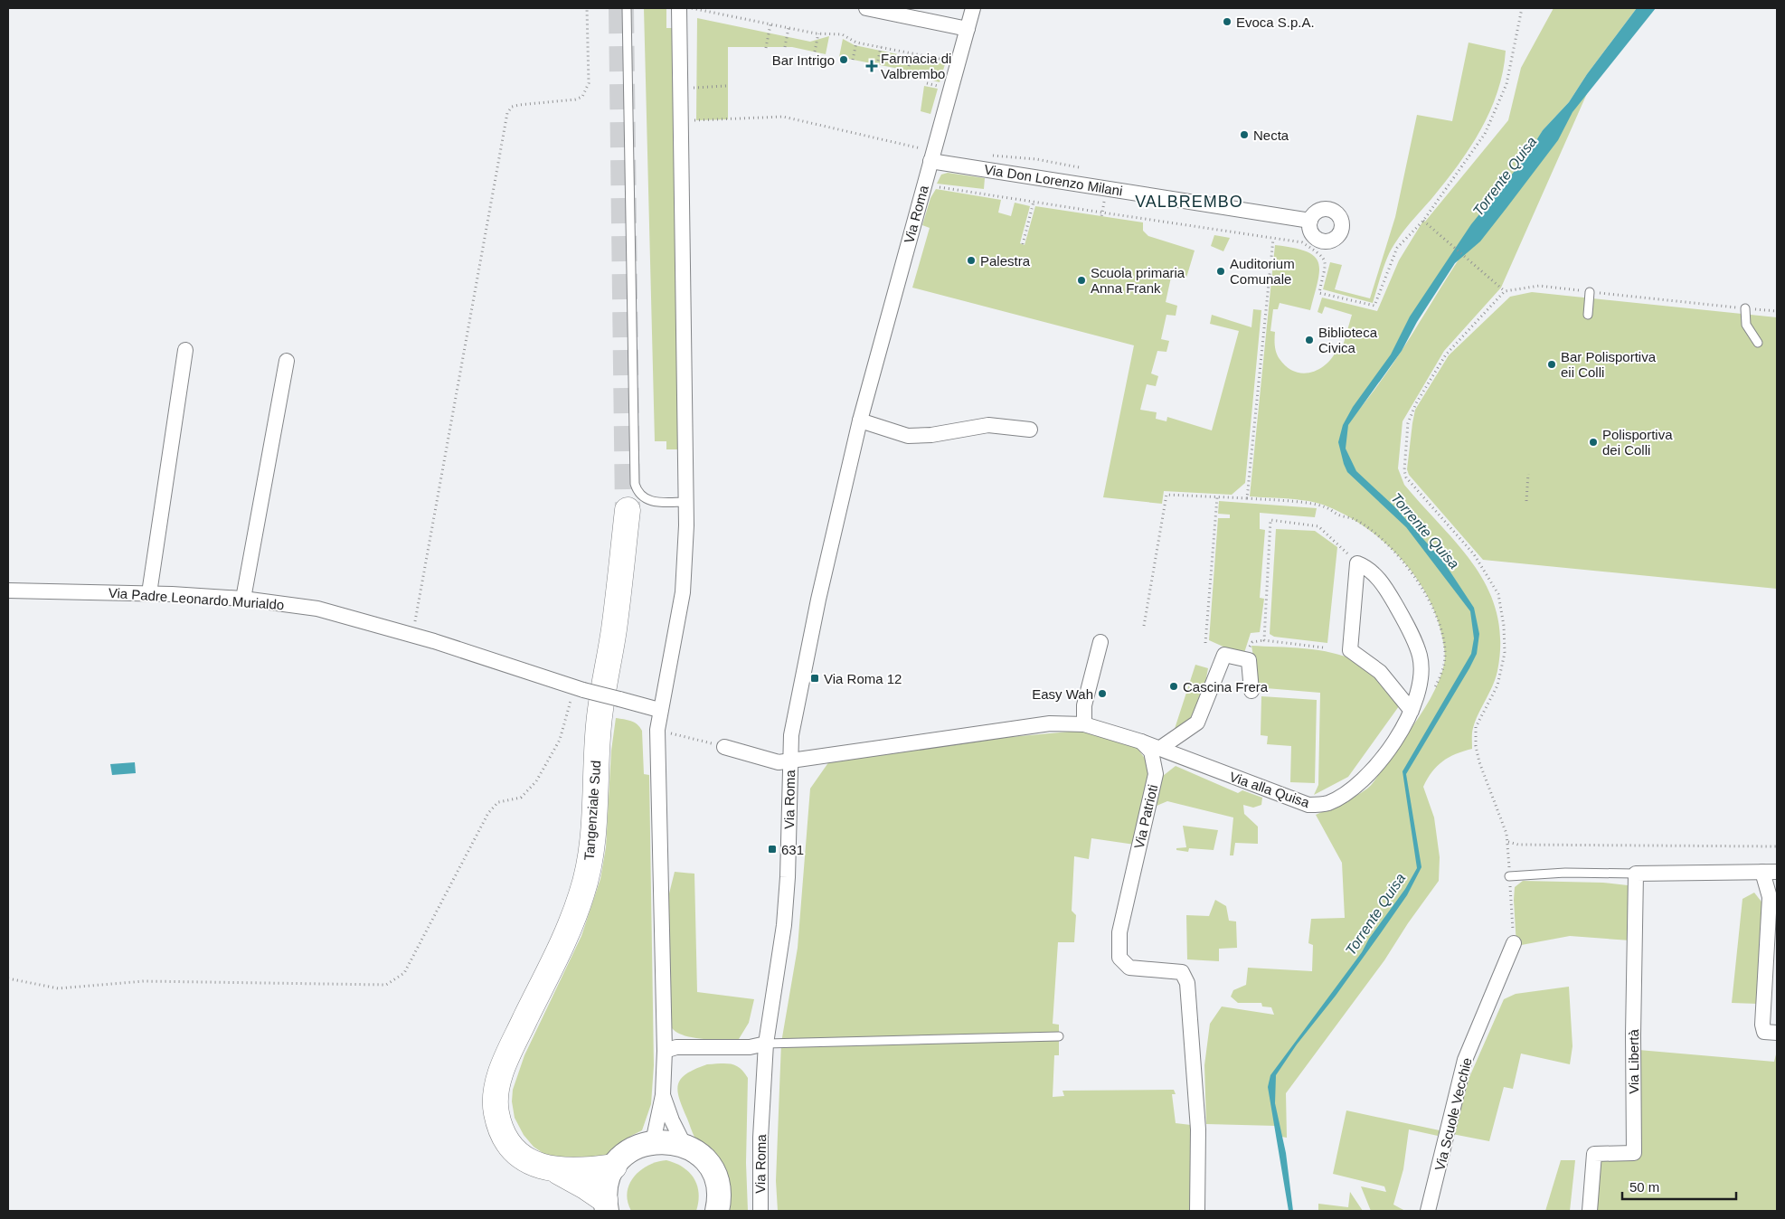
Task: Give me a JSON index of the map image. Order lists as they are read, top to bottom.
{
  "streets": {
    "highway": ["Tangenziale Sud"],
    "street": [
      "Via Don Lorenzo Milani",
      "Via Roma",
      "Via Padre Leonardo Murialdo",
      "Via alla Quisa",
      "Via Patrioti",
      "Via Libertà",
      "Via Scuole Vecchie"
    ]
  },
  "crossings": [
    ["Via Don Lorenzo Milani", "Via Roma"],
    ["Via alla Quisa", "Via Patrioti"]
  ],
  "districts": ["VALBREMBO"],
  "water": ["Torrente Quisa"],
  "places": {
    "other": [
      "Evoca S.p.A.",
      "Bar Intrigo",
      "Necta",
      "Palestra",
      "Auditorium Comunale",
      "Scuola primaria Anna Frank",
      "Biblioteca Civica",
      "Bar Polisportiva eii Colli",
      "Polisportiva dei Colli",
      "Cascina Frera",
      "Easy Wah"
    ],
    "health": ["Farmacia di Valbrembo"],
    "transit": ["Via Roma 12", "631"]
  },
  "scale_bar": "50 m"
}
